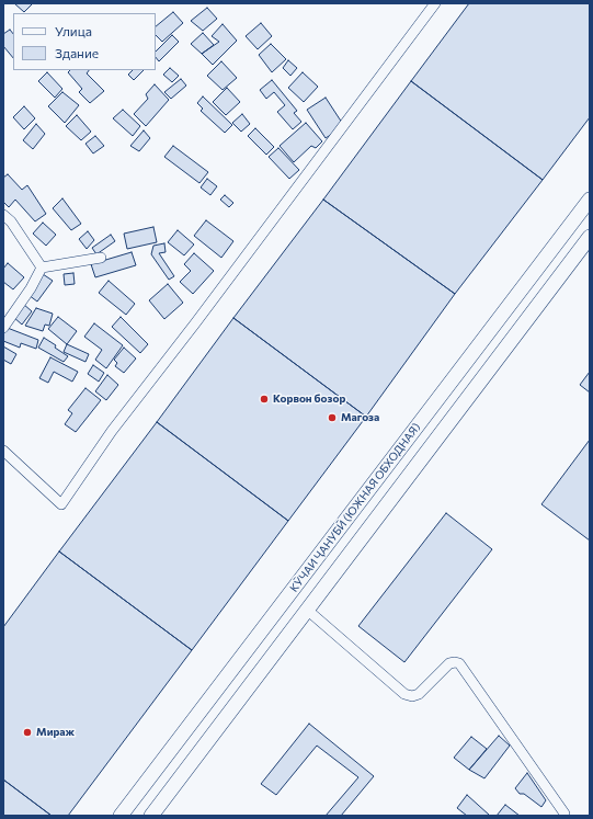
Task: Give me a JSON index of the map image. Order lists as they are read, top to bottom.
{
  "streets": {
    "main road": ["КӮЧАИ ҶАНУБӢ (ЮЖНАЯ ОБХОДНАЯ)"]
  },
  "places": ["Корвон бозор", "Магоза", "Мираж"],
  "legend": ["Улица", "Здание"]
}
